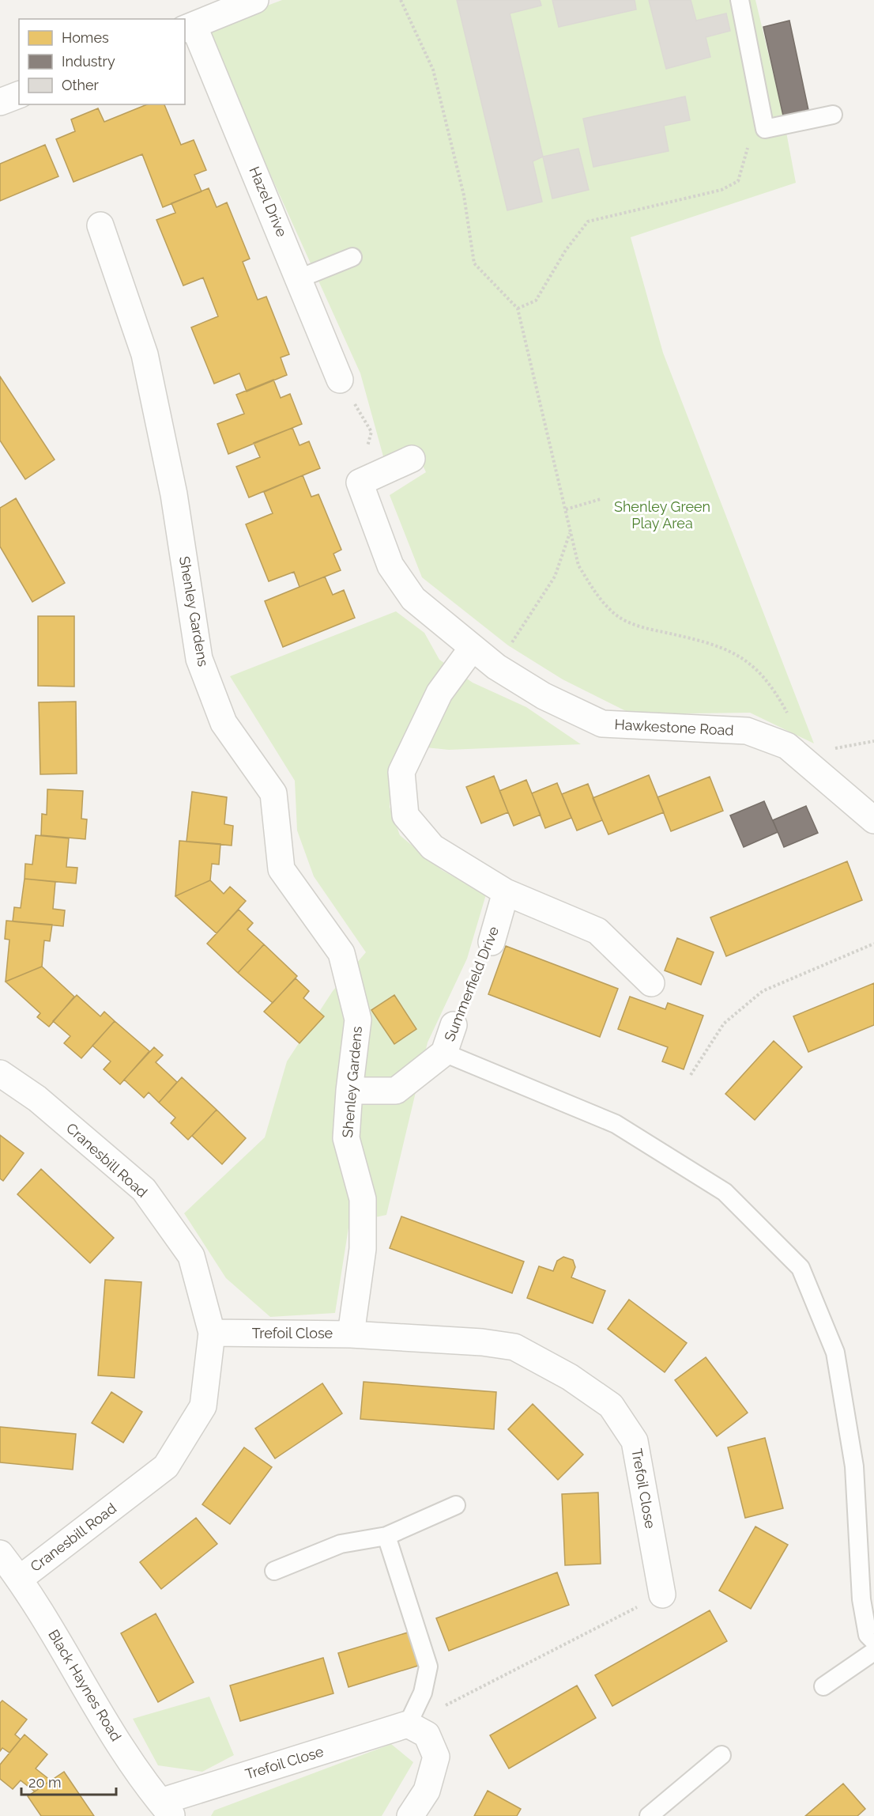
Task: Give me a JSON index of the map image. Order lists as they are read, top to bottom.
{
  "streets": {
    "street": [
      "Hazel Drive",
      "Shenley Gardens",
      "Hawkestone Road",
      "Summerfield Drive",
      "Cranesbill Road",
      "Trefoil Close",
      "Black Haynes Road"
    ]
  },
  "crossings": [
    ["Shenley Gardens", "Summerfield Drive"],
    ["Shenley Gardens", "Trefoil Close"],
    ["Cranesbill Road", "Trefoil Close"],
    ["Cranesbill Road", "Black Haynes Road"],
    ["Trefoil Close", "Black Haynes Road"]
  ],
  "parks": ["Shenley Green Play Area"],
  "legend": ["Homes", "Industry", "Other"],
  "scale_bar": "20 m"
}
